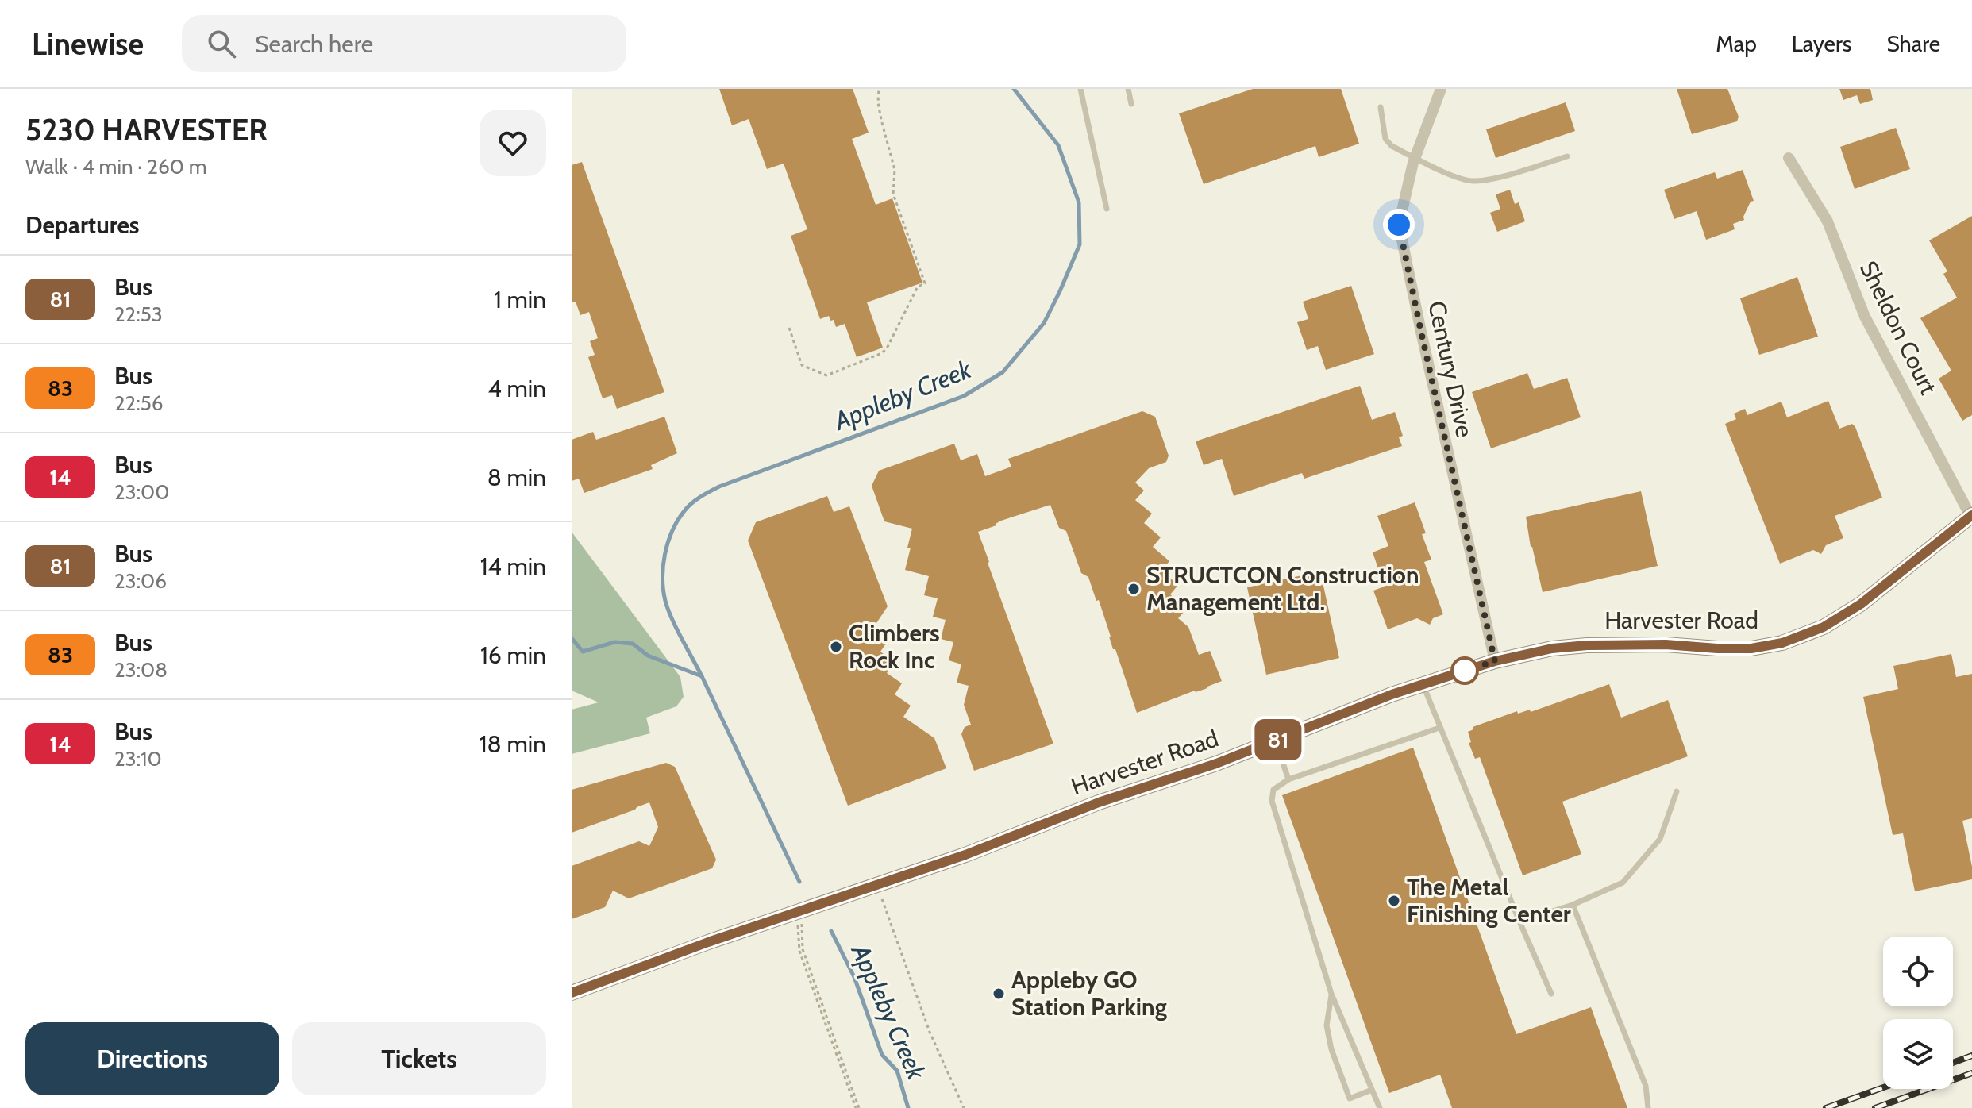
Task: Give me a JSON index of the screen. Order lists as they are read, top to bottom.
{
  "streets": {
    "main road": ["Harvester Road"],
    "street": ["Sheldon Court", "Century Drive"]
  },
  "crossings": [
    ["Sheldon Court", "Harvester Road"],
    ["Century Drive", "Harvester Road"]
  ],
  "water": ["Appleby Creek"],
  "places": [
    "STRUCTCON Construction Management Ltd.",
    "Climbers Rock Inc",
    "The Metal Finishing Center",
    "Appleby GO Station Parking"
  ],
  "lines": ["bus line 81"],
  "page": {
    "header": "Linewise",
    "search": "Search here",
    "nav": ["Map", "Layers", "Share"],
    "heading": [
      ["5230 HARVESTER", "Walk · 4 min · 260 m"],
      "Departures"
    ],
    "on_map": "81",
    "list": [
      {
        "mark": "81",
        "name": "Bus",
        "note": "22:53",
        "value": "1 min"
      },
      {
        "mark": "83",
        "name": "Bus",
        "note": "22:56",
        "value": "4 min"
      },
      {
        "mark": "14",
        "name": "Bus",
        "note": "23:00",
        "value": "8 min"
      },
      {
        "mark": "81",
        "name": "Bus",
        "note": "23:06",
        "value": "14 min"
      },
      {
        "mark": "83",
        "name": "Bus",
        "note": "23:08",
        "value": "16 min"
      },
      {
        "mark": "14",
        "name": "Bus",
        "note": "23:10",
        "value": "18 min"
      }
    ],
    "buttons": ["Directions", "Tickets"]
  }
}
